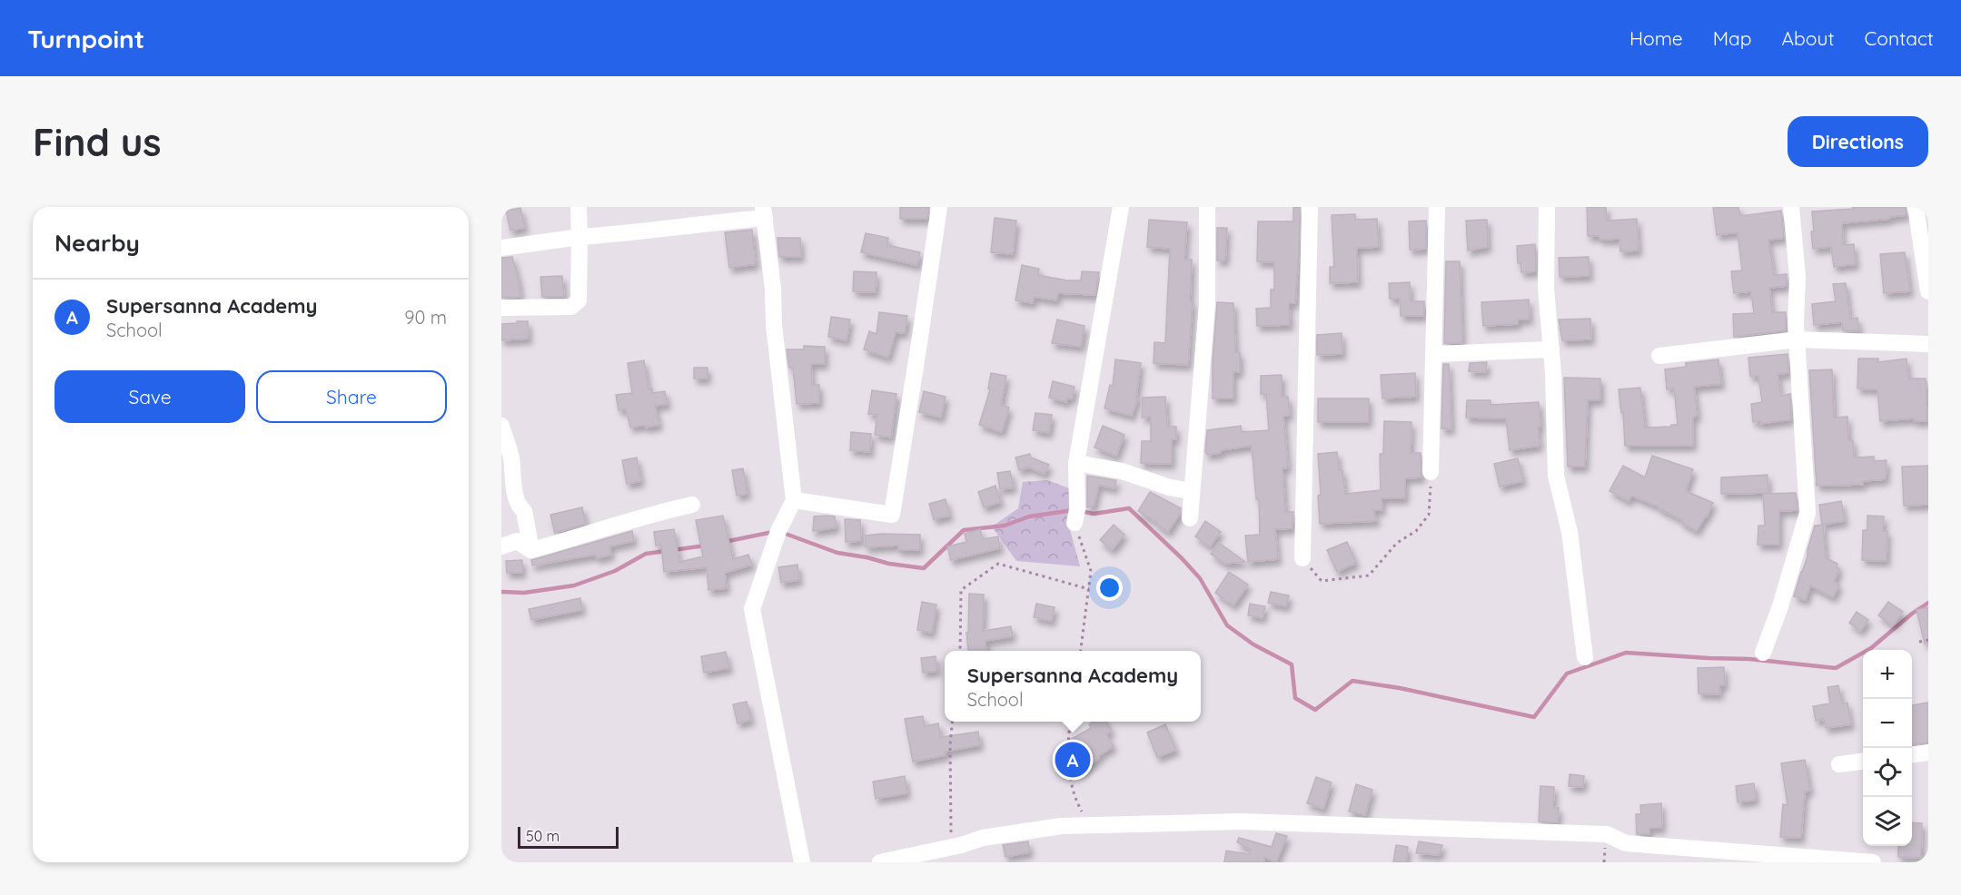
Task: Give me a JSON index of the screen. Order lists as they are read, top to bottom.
{
  "scale_bar": "50 m",
  "page": {
    "header": "Turnpoint",
    "nav": [
      "Home",
      "Map",
      "About",
      "Contact"
    ],
    "buttons": [
      "Directions",
      ["Save", "Share"]
    ],
    "title": "Find us",
    "heading": "Nearby",
    "list": [
      {
        "mark": "A",
        "name": "Supersanna Academy",
        "note": "School",
        "value": "90 m"
      }
    ],
    "map_buttons": ["+", "−"],
    "popup": ["Supersanna Academy", "School"],
    "pins": "A",
    "scale": "50 m"
  }
}
